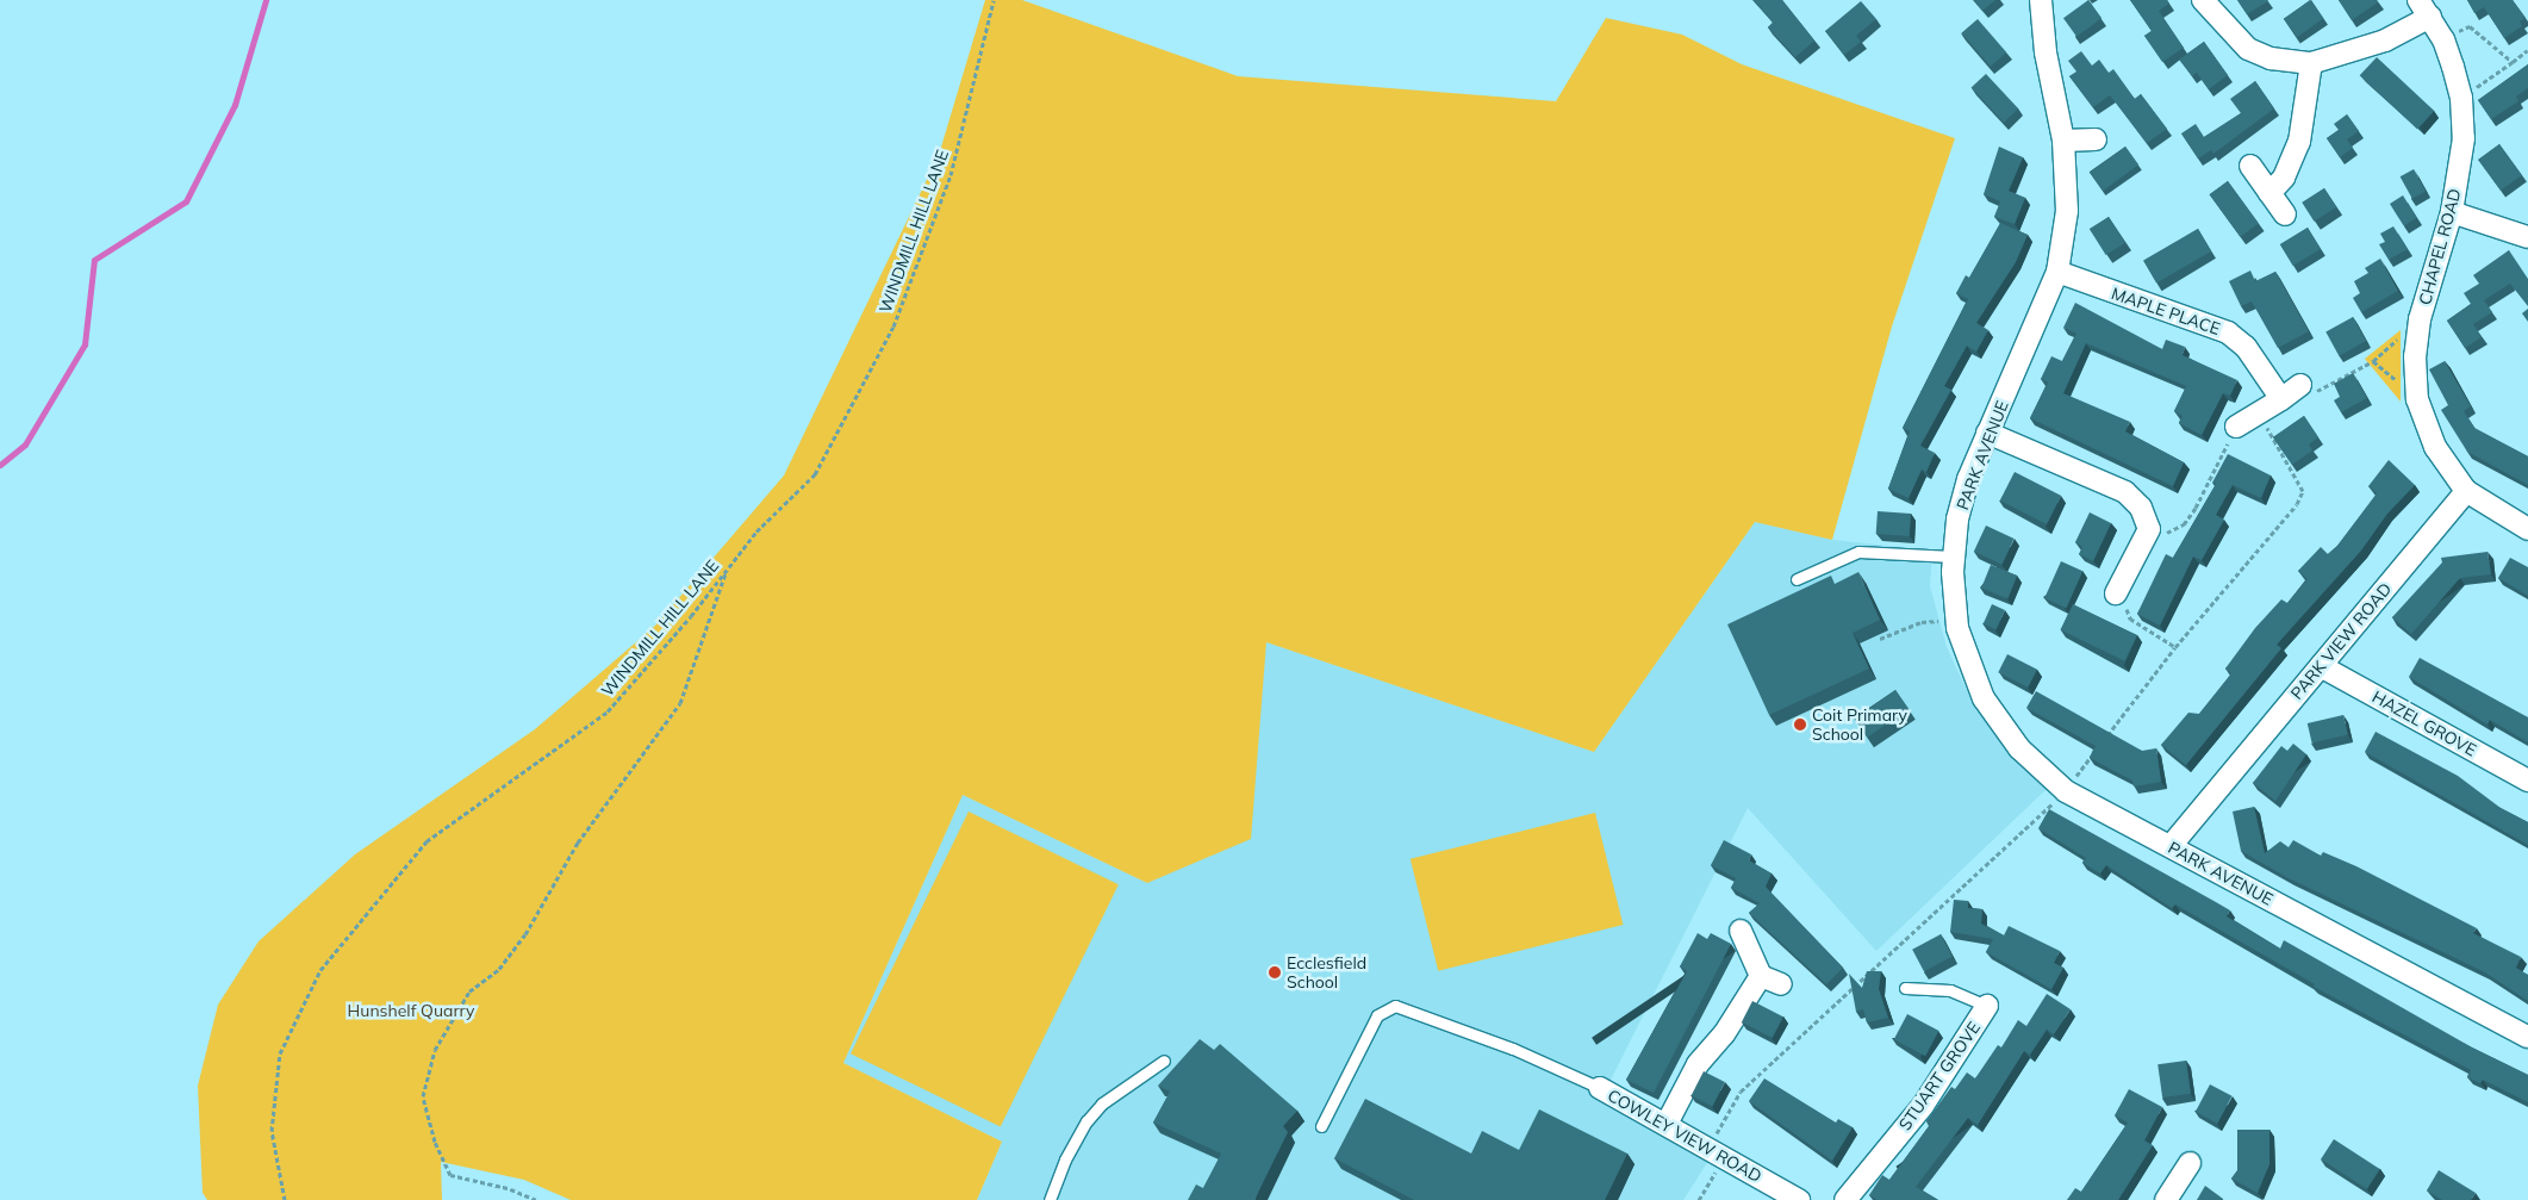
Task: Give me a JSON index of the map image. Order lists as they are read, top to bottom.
{
  "streets": {
    "street": [
      "CHAPEL ROAD",
      "MAPLE PLACE",
      "PARK AVENUE",
      "PARK VIEW ROAD",
      "HAZEL GROVE",
      "STUART GROVE",
      "COWLEY VIEW ROAD"
    ],
    "path": ["WINDMILL HILL LANE"]
  },
  "crossings": [
    ["CHAPEL ROAD", "PARK VIEW ROAD"],
    ["MAPLE PLACE", "PARK AVENUE"],
    ["PARK AVENUE", "PARK VIEW ROAD"],
    ["PARK VIEW ROAD", "HAZEL GROVE"]
  ],
  "parks": ["Hunshelf Quarry"],
  "places": ["Coit Primary School", "Ecclesfield School"]
}
